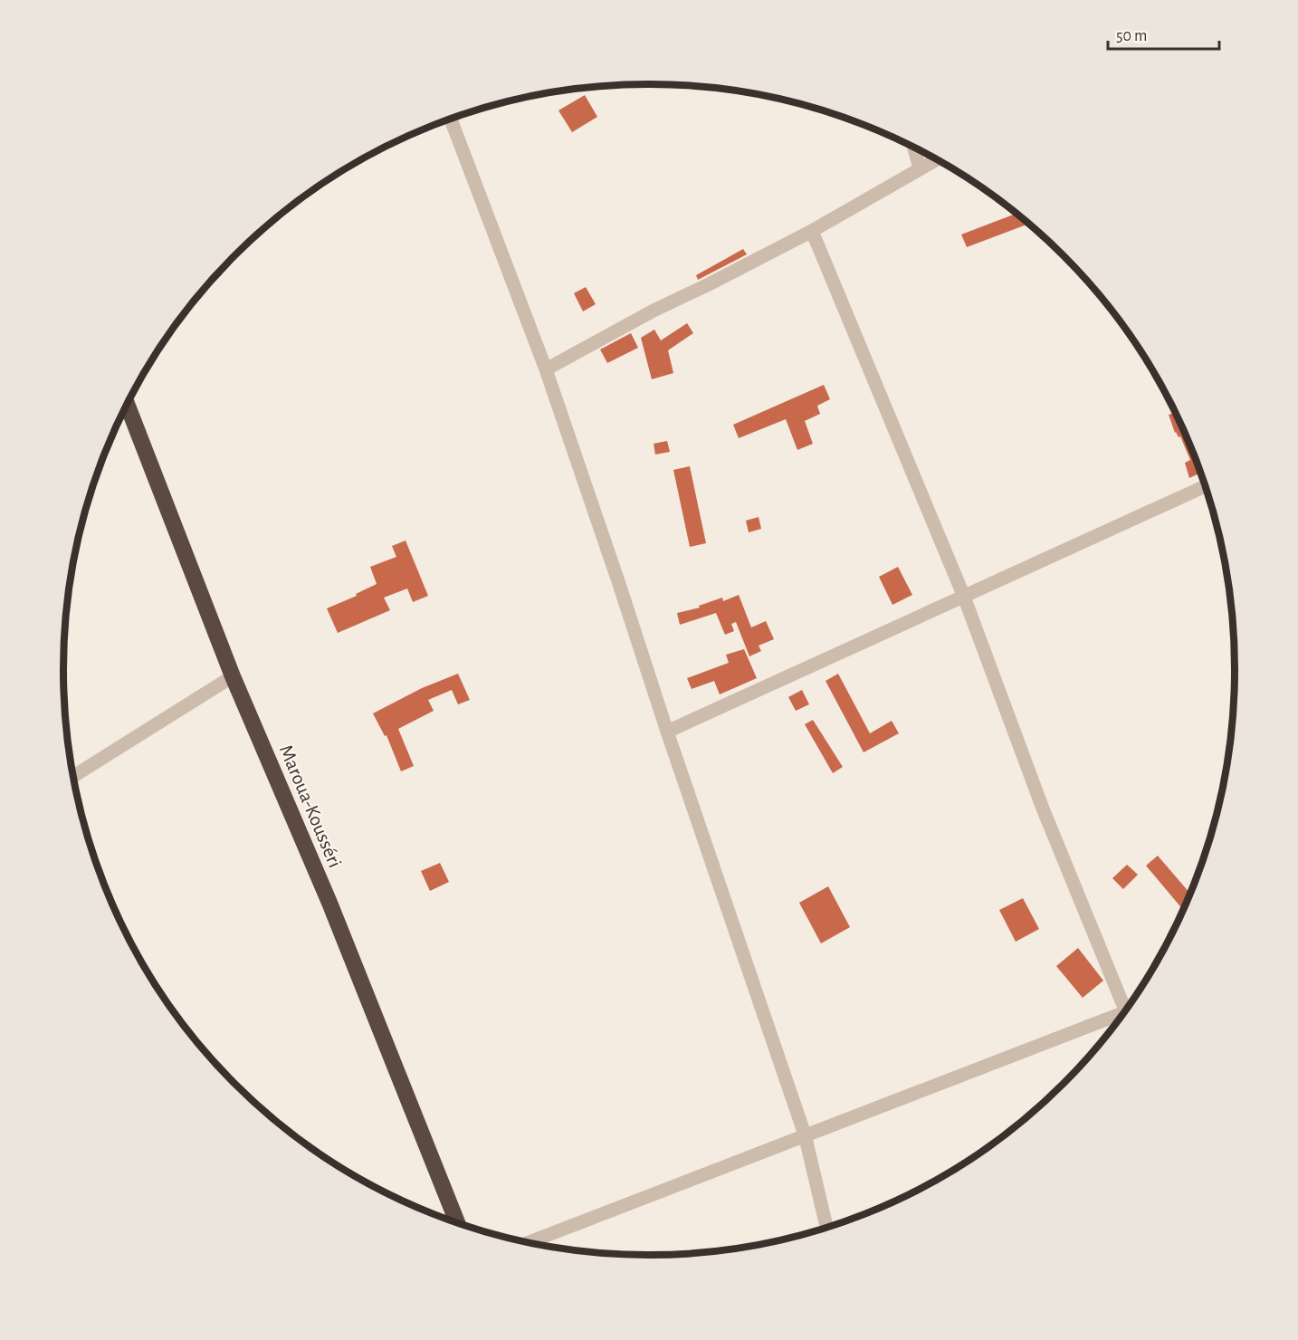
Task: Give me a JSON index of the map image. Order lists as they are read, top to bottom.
{
  "streets": {
    "highway": ["Maroua-Kousséri"]
  },
  "scale_bar": "50 m"
}
